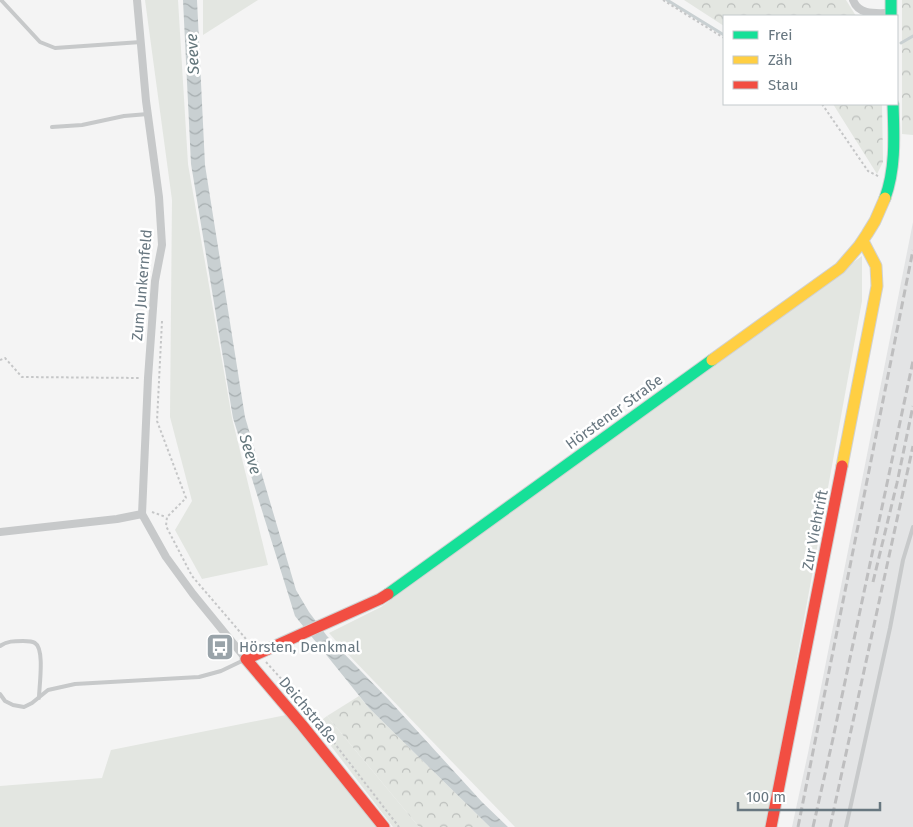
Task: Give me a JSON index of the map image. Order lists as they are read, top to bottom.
{
  "streets": {
    "street": [
      "Zum Junkernfeld",
      "Hörstener Straße",
      "Zur Viehtrift",
      "Deichstraße"
    ]
  },
  "crossings": [
    ["Zum Junkernfeld", "Deichstraße"],
    ["Hörstener Straße", "Zur Viehtrift"],
    ["Hörstener Straße", "Deichstraße"]
  ],
  "water": ["Seeve"],
  "places": {
    "bus stop": ["Hörsten, Denkmal"]
  },
  "legend": ["Frei", "Zäh", "Stau"],
  "scale_bar": "100 m"
}
